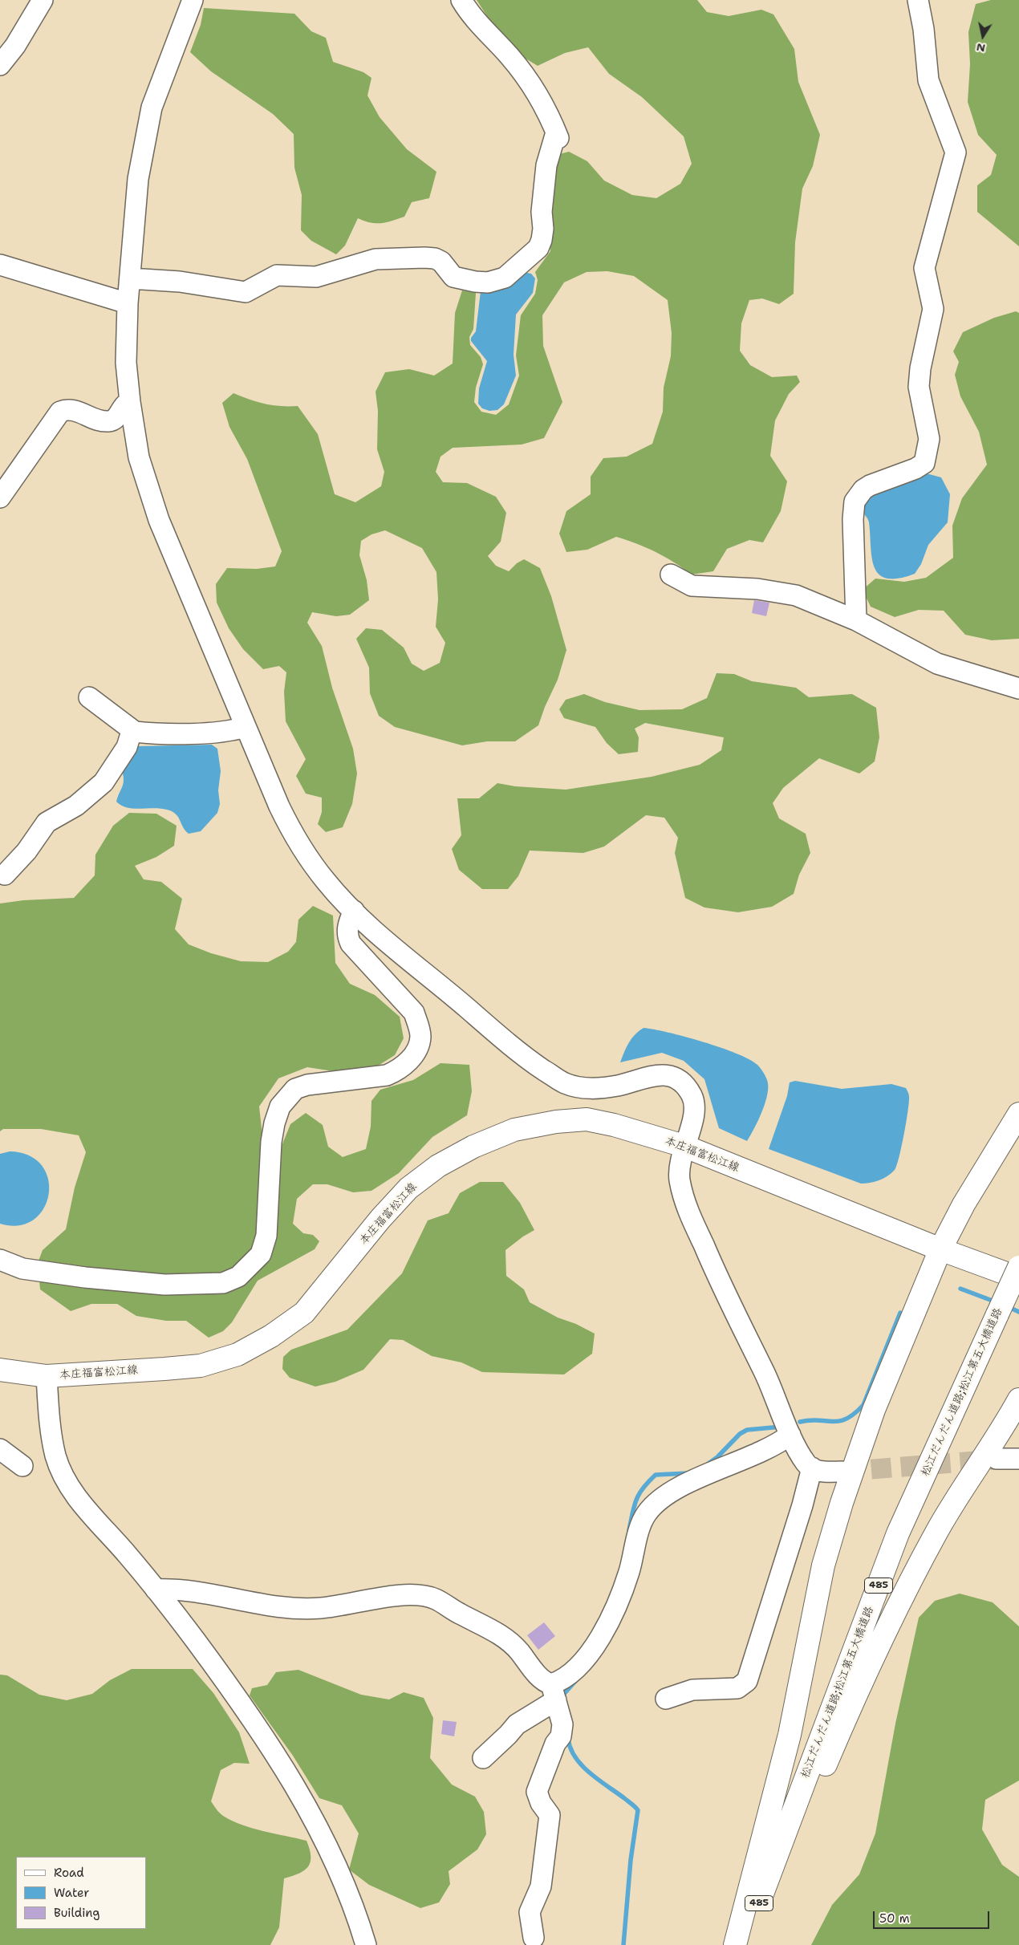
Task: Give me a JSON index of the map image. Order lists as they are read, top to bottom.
{
  "streets": {
    "main road": ["本庄福富松江線", "松江だんだん道路;松江第五大橋道路", "485"]
  },
  "legend": ["Road", "Water", "Building"],
  "scale_bar": "50 m",
  "north": "bottom"
}
